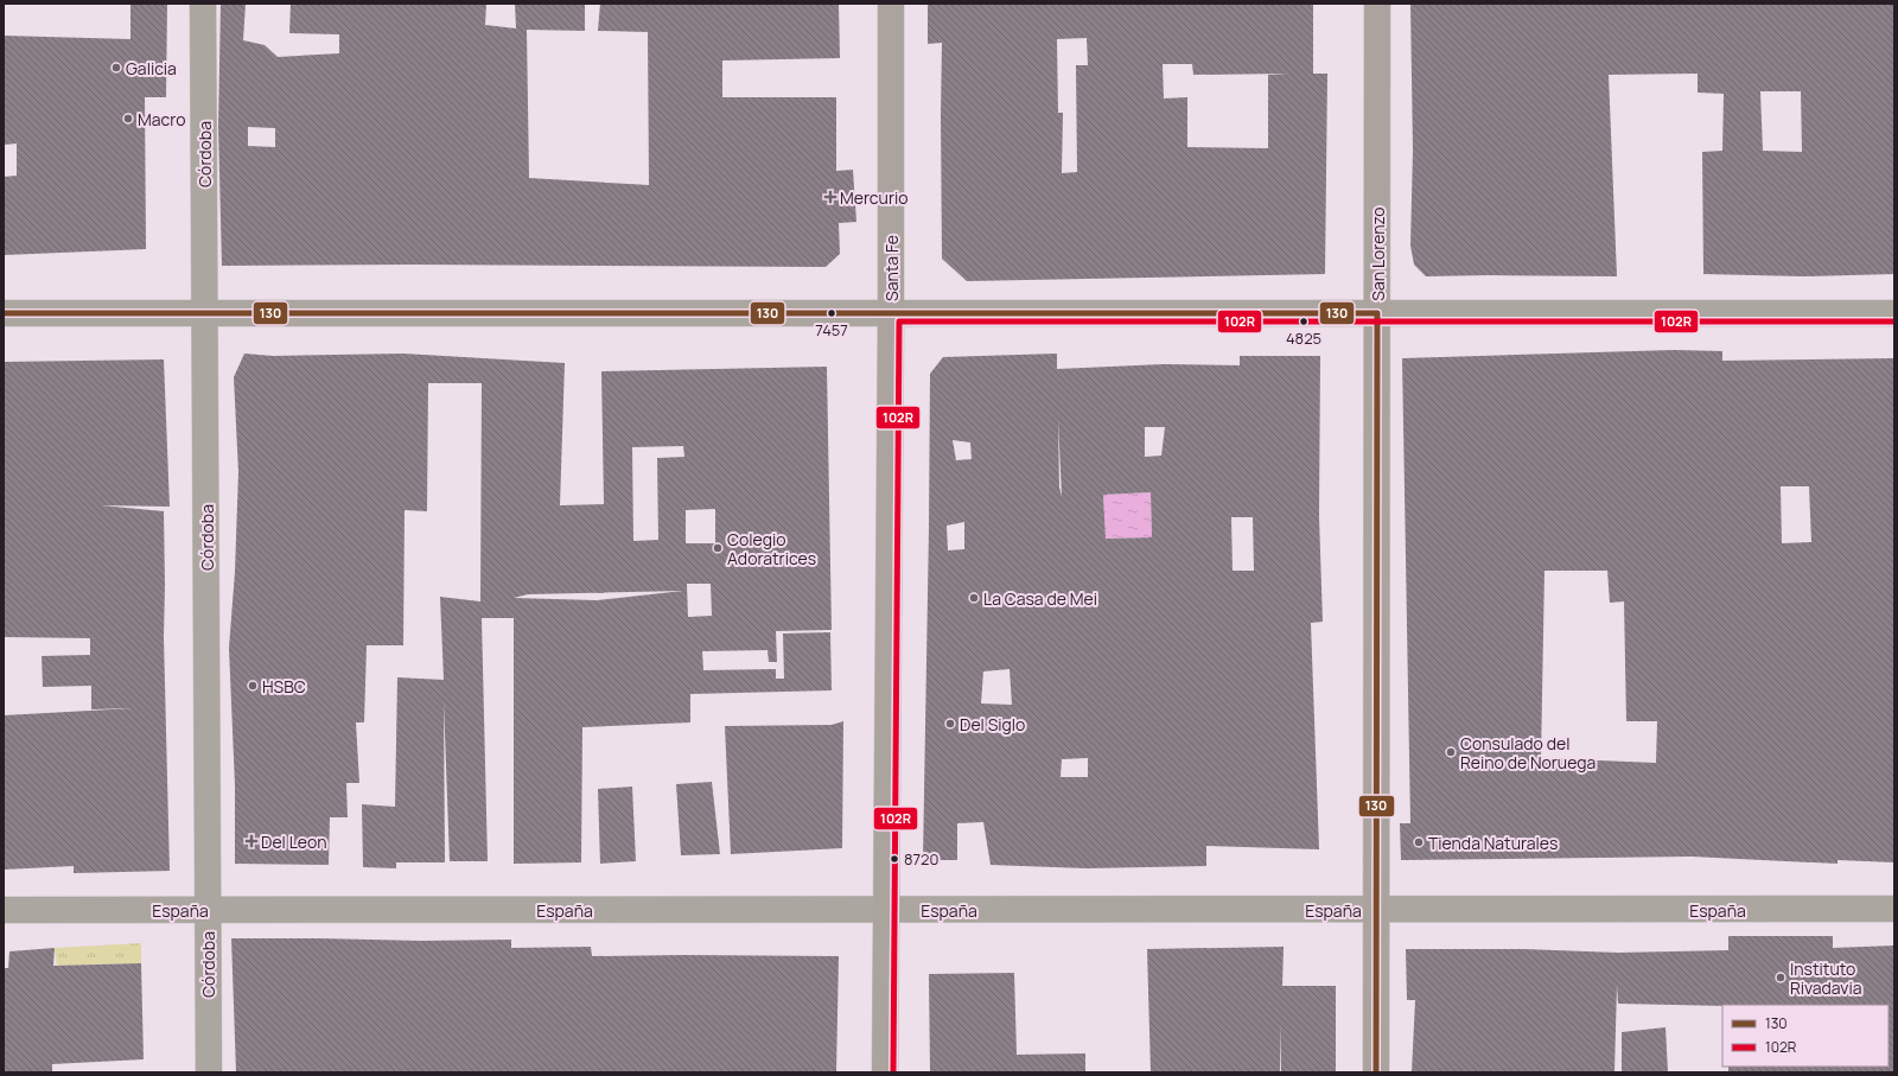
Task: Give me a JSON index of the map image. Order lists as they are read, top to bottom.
{
  "streets": {
    "main road": ["San Lorenzo", "Santa Fe"],
    "street": ["Córdoba", "España"]
  },
  "crossings": [
    ["Córdoba", "España"],
    ["San Lorenzo", "España"],
    ["Santa Fe", "España"]
  ],
  "places": {
    "other": [
      "Galicia",
      "Macro",
      "7457",
      "4825",
      "Colegio Adoratrices",
      "La Casa de Mei",
      "HSBC",
      "Del Siglo",
      "Consulado del Reino de Noruega",
      "Tienda Naturales",
      "8720",
      "Instituto Rivadavia"
    ],
    "health": ["Mercurio", "Del Leon"]
  },
  "lines": ["transit line 130", "transit line 102R"],
  "legend": ["130", "102R"]
}
